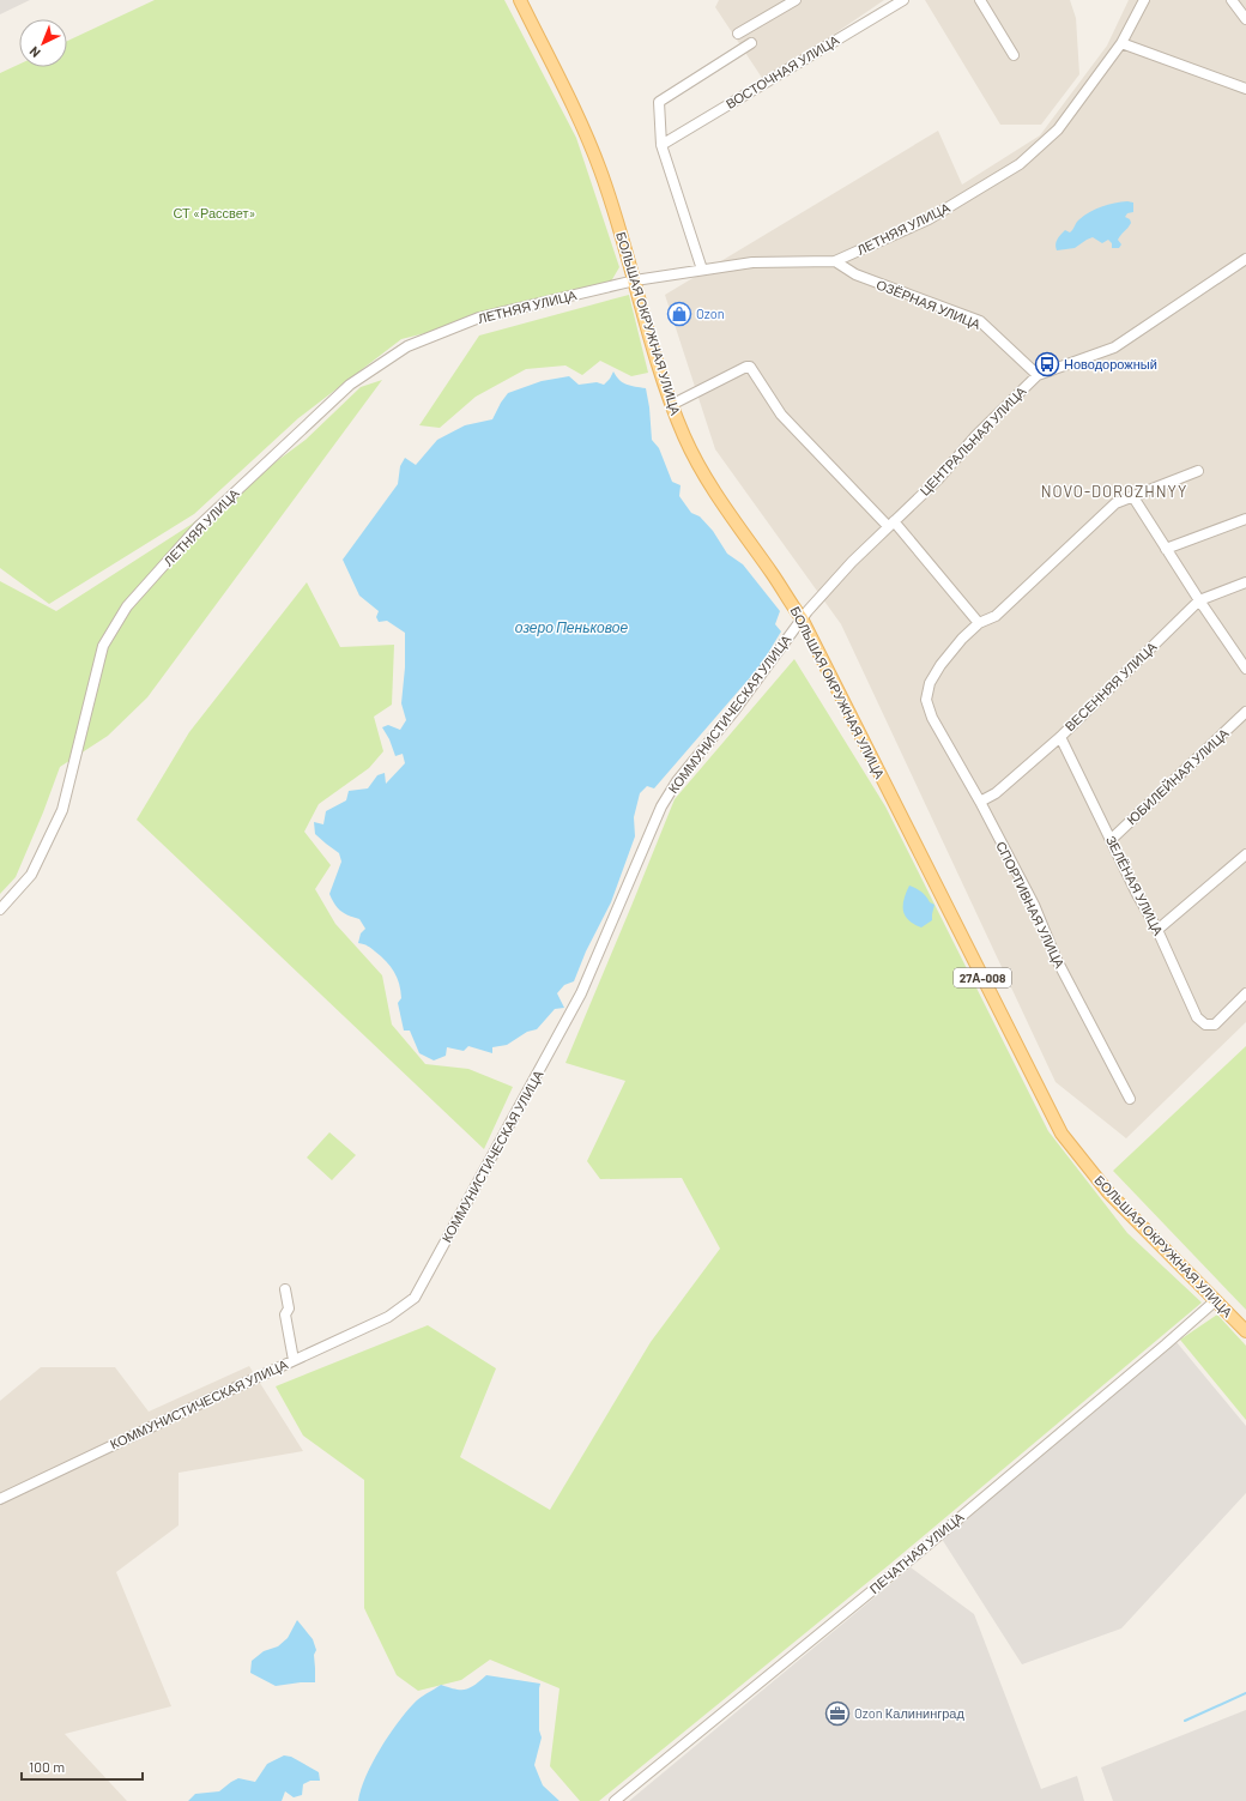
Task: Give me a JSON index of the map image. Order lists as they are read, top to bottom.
{
  "streets": {
    "main road": ["БОЛЬШАЯ ОКРУЖНАЯ УЛИЦА", "27А-008"],
    "street": [
      "ВОСТОЧНАЯ УЛИЦА",
      "ЛЕТНЯЯ УЛИЦА",
      "ОЗЁРНАЯ УЛИЦА",
      "ЦЕНТРАЛЬНАЯ УЛИЦА",
      "ВЕСЕННЯЯ УЛИЦА",
      "КОММУНИСТИЧЕСКАЯ УЛИЦА",
      "ЮБИЛЕЙНАЯ УЛИЦА",
      "ЗЕЛЁНАЯ УЛИЦА",
      "СПОРТИВНАЯ УЛИЦА",
      "ПЕЧАТНАЯ УЛИЦА"
    ]
  },
  "crossings": [
    ["ЛЕТНЯЯ УЛИЦА", "ОЗЁРНАЯ УЛИЦА"],
    ["ЛЕТНЯЯ УЛИЦА", "БОЛЬШАЯ ОКРУЖНАЯ УЛИЦА"],
    ["ОЗЁРНАЯ УЛИЦА", "ЦЕНТРАЛЬНАЯ УЛИЦА"],
    ["БОЛЬШАЯ ОКРУЖНАЯ УЛИЦА", "ЦЕНТРАЛЬНАЯ УЛИЦА"],
    ["БОЛЬШАЯ ОКРУЖНАЯ УЛИЦА", "КОММУНИСТИЧЕСКАЯ УЛИЦА"],
    ["БОЛЬШАЯ ОКРУЖНАЯ УЛИЦА", "ПЕЧАТНАЯ УЛИЦА"],
    ["ЦЕНТРАЛЬНАЯ УЛИЦА", "КОММУНИСТИЧЕСКАЯ УЛИЦА"],
    ["ВЕСЕННЯЯ УЛИЦА", "ЗЕЛЁНАЯ УЛИЦА"],
    ["ВЕСЕННЯЯ УЛИЦА", "СПОРТИВНАЯ УЛИЦА"],
    ["ЮБИЛЕЙНАЯ УЛИЦА", "ЗЕЛЁНАЯ УЛИЦА"]
  ],
  "districts": ["NOVO-DOROZHNYY"],
  "water": ["озеро Пеньковое"],
  "parks": ["СТ «Рассвет»"],
  "places": {
    "shop": ["Ozon"],
    "bus stop": ["Новодорожный"],
    "office": ["Ozon Калининград"]
  },
  "scale_bar": "100 m",
  "north": "bottom left"
}
